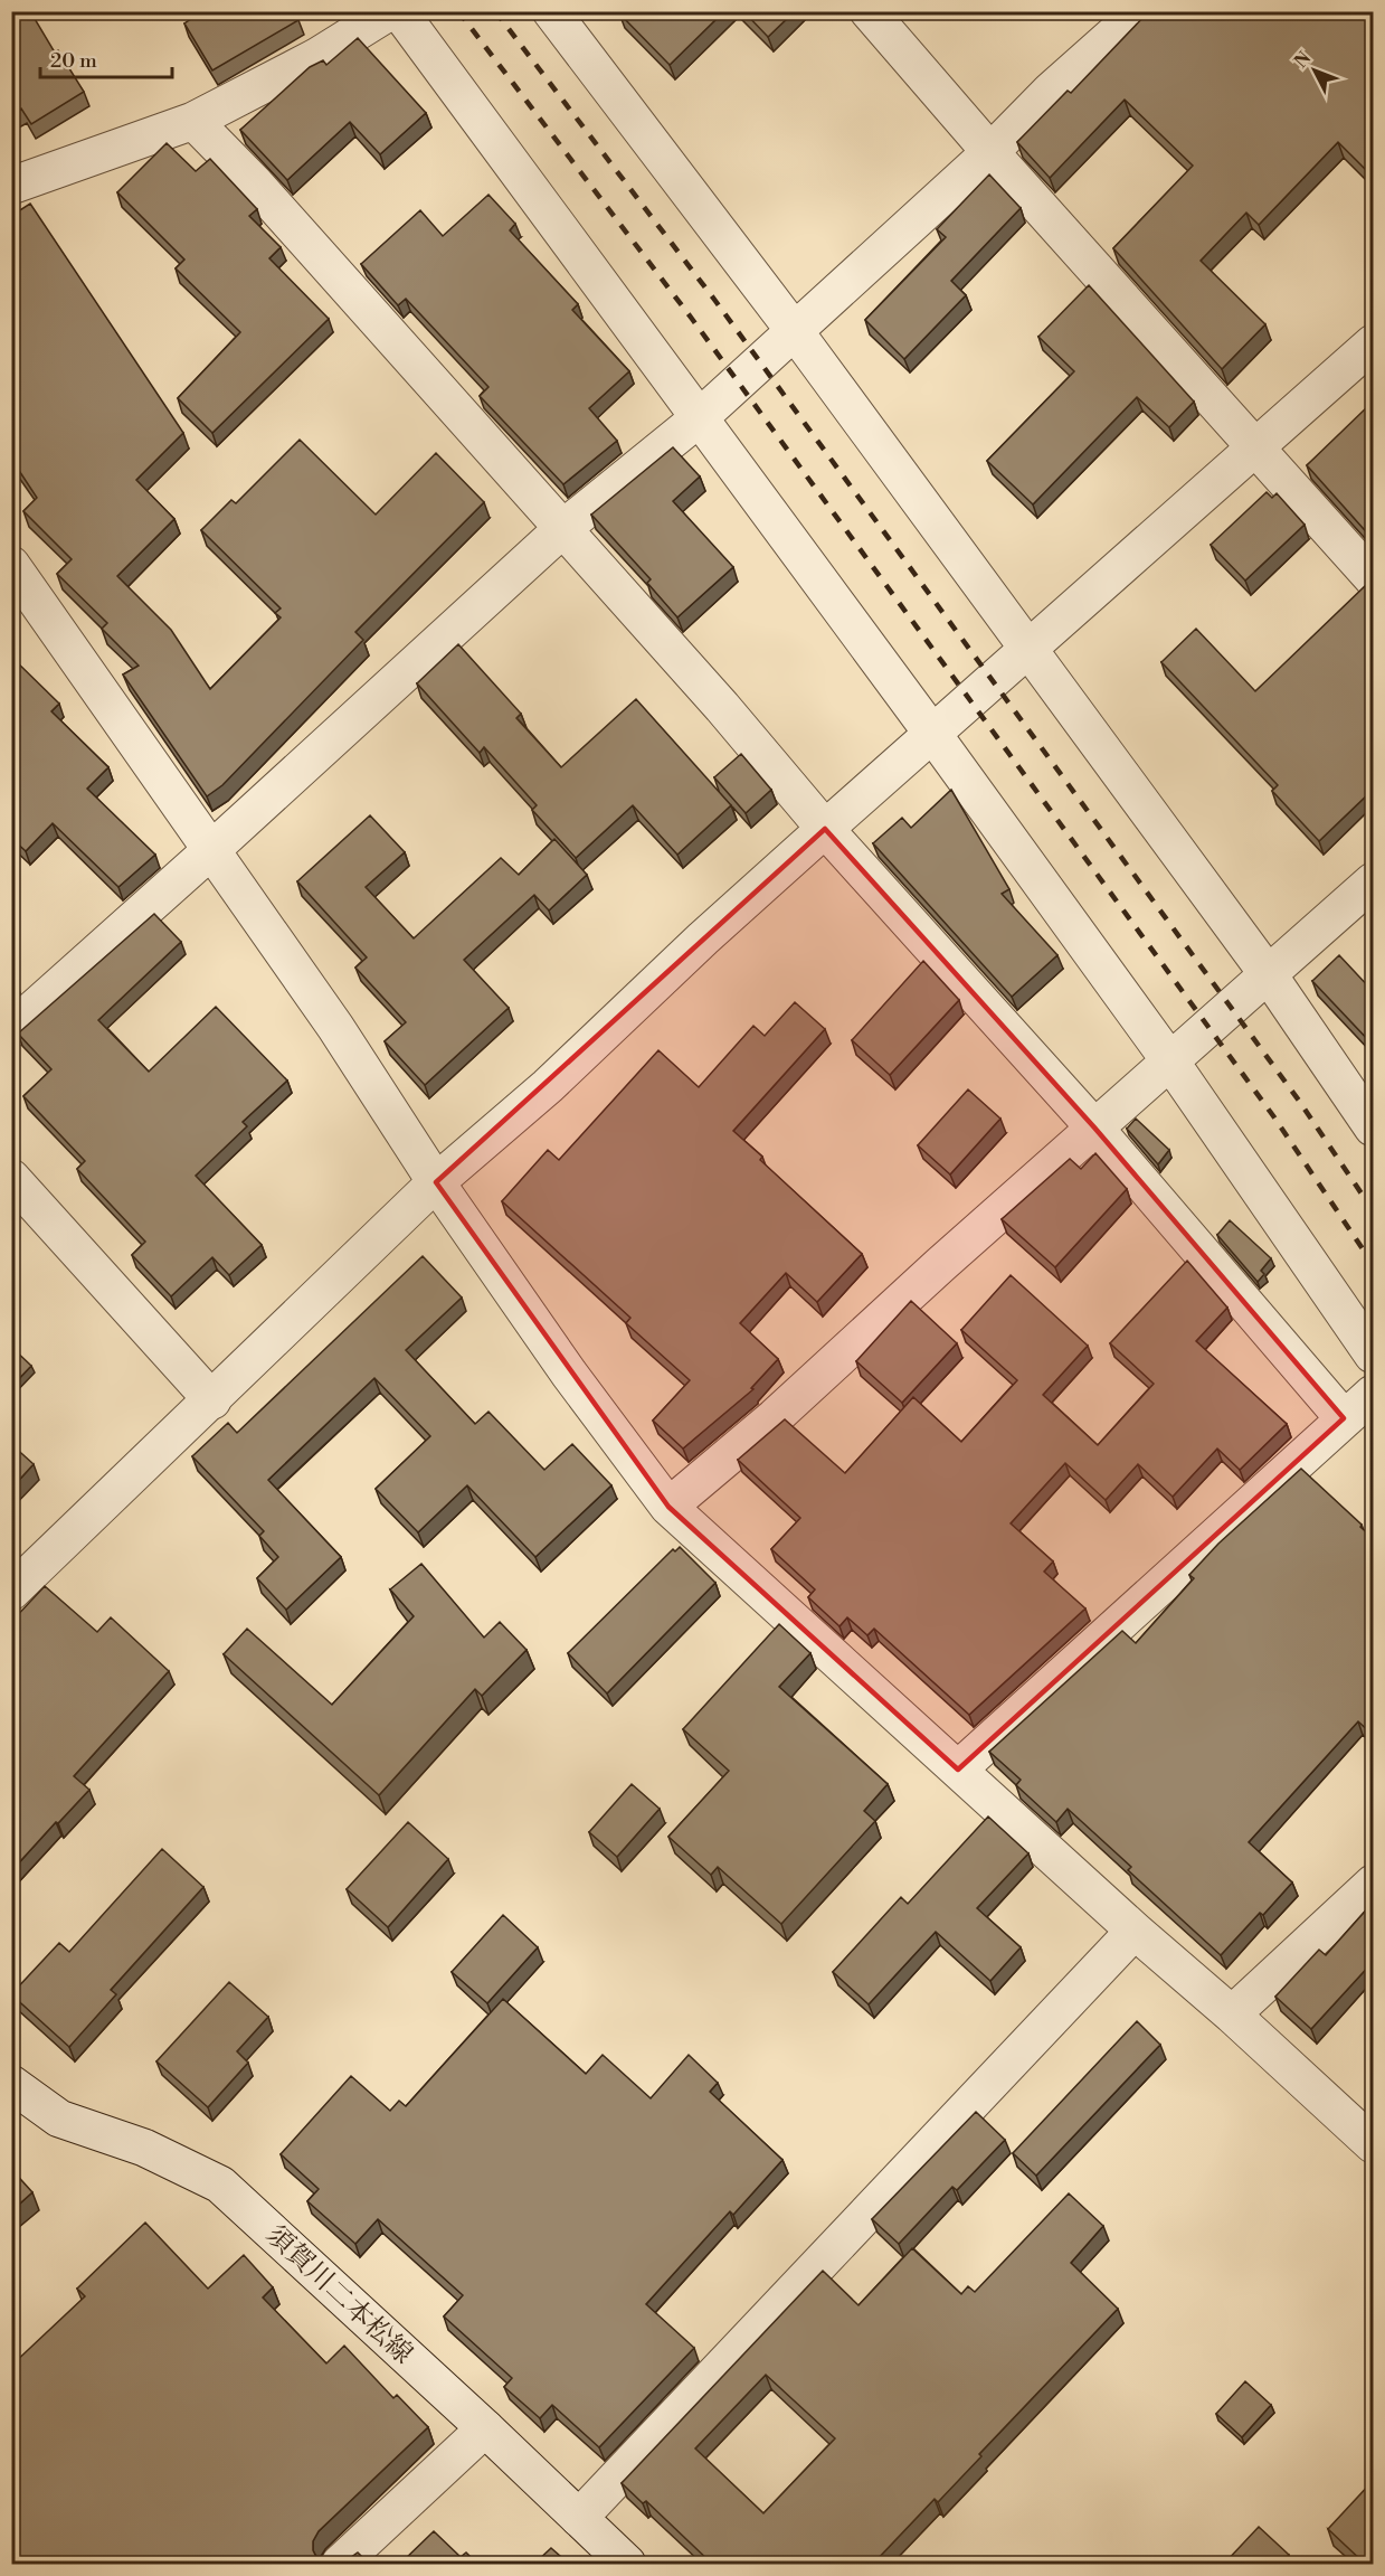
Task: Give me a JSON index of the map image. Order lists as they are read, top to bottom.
{
  "streets": {
    "street": ["須賀川二本松線"]
  },
  "scale_bar": "20 m",
  "north": "top left"
}
